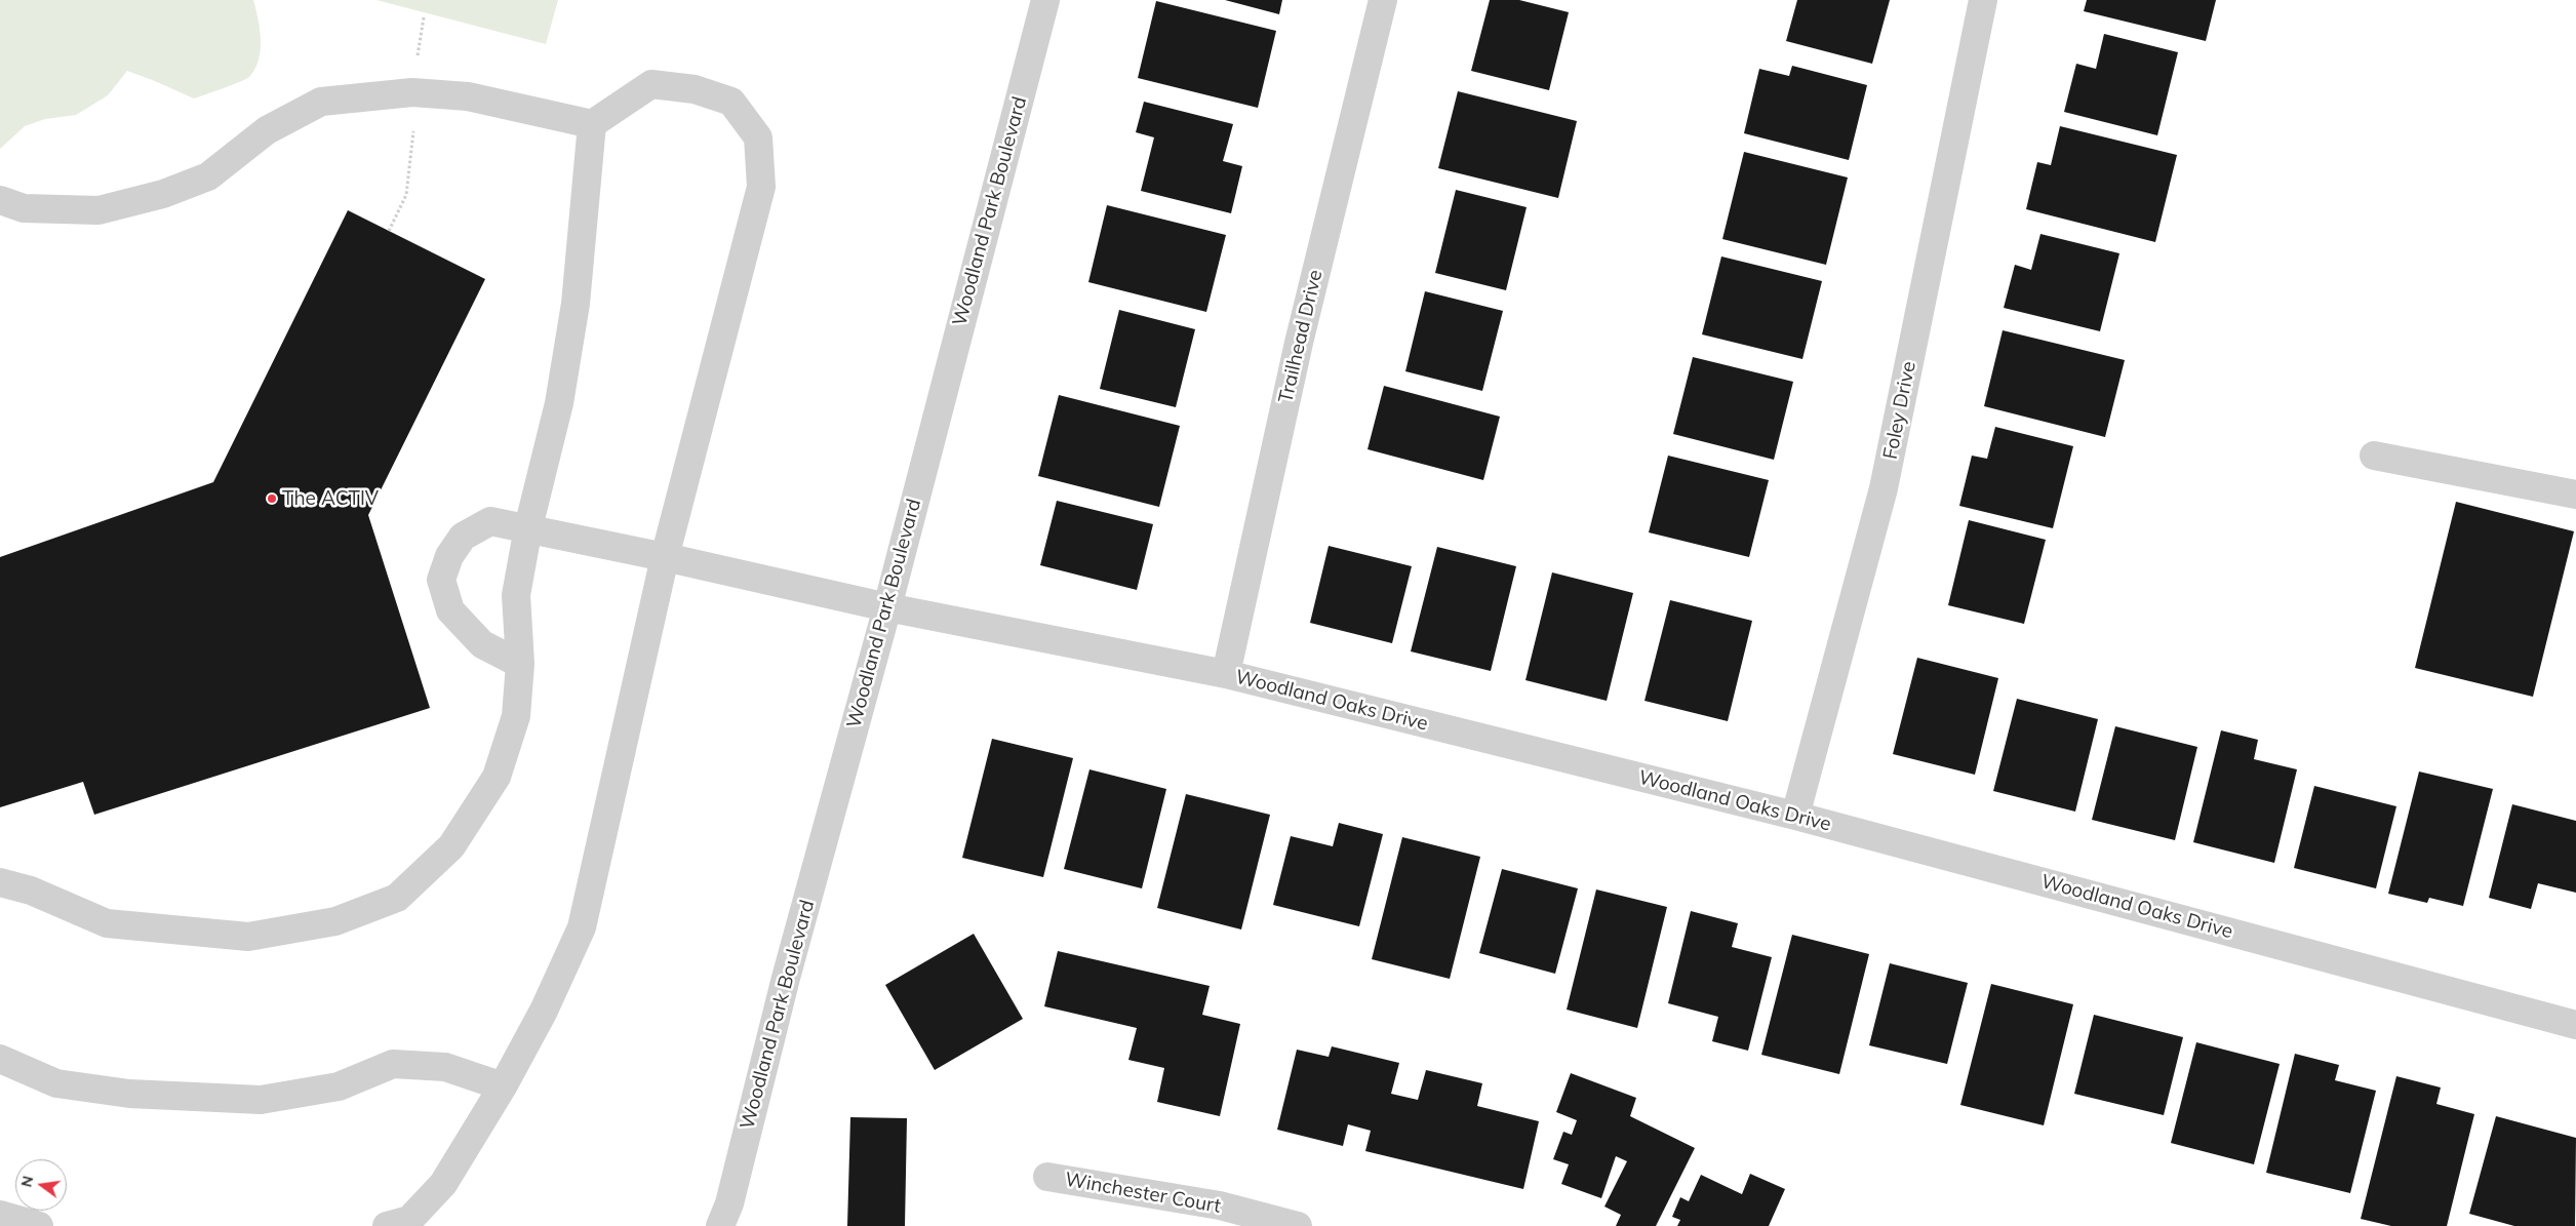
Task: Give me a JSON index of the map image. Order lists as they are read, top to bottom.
{
  "streets": {
    "street": [
      "Woodland Park Boulevard",
      "Trailhead Drive",
      "Foley Drive",
      "Woodland Oaks Drive",
      "Winchester Court"
    ]
  },
  "crossings": [
    ["Woodland Park Boulevard", "Woodland Oaks Drive"],
    ["Trailhead Drive", "Woodland Oaks Drive"],
    ["Foley Drive", "Woodland Oaks Drive"]
  ],
  "places": ["The ACTIV"],
  "north": "left"
}
